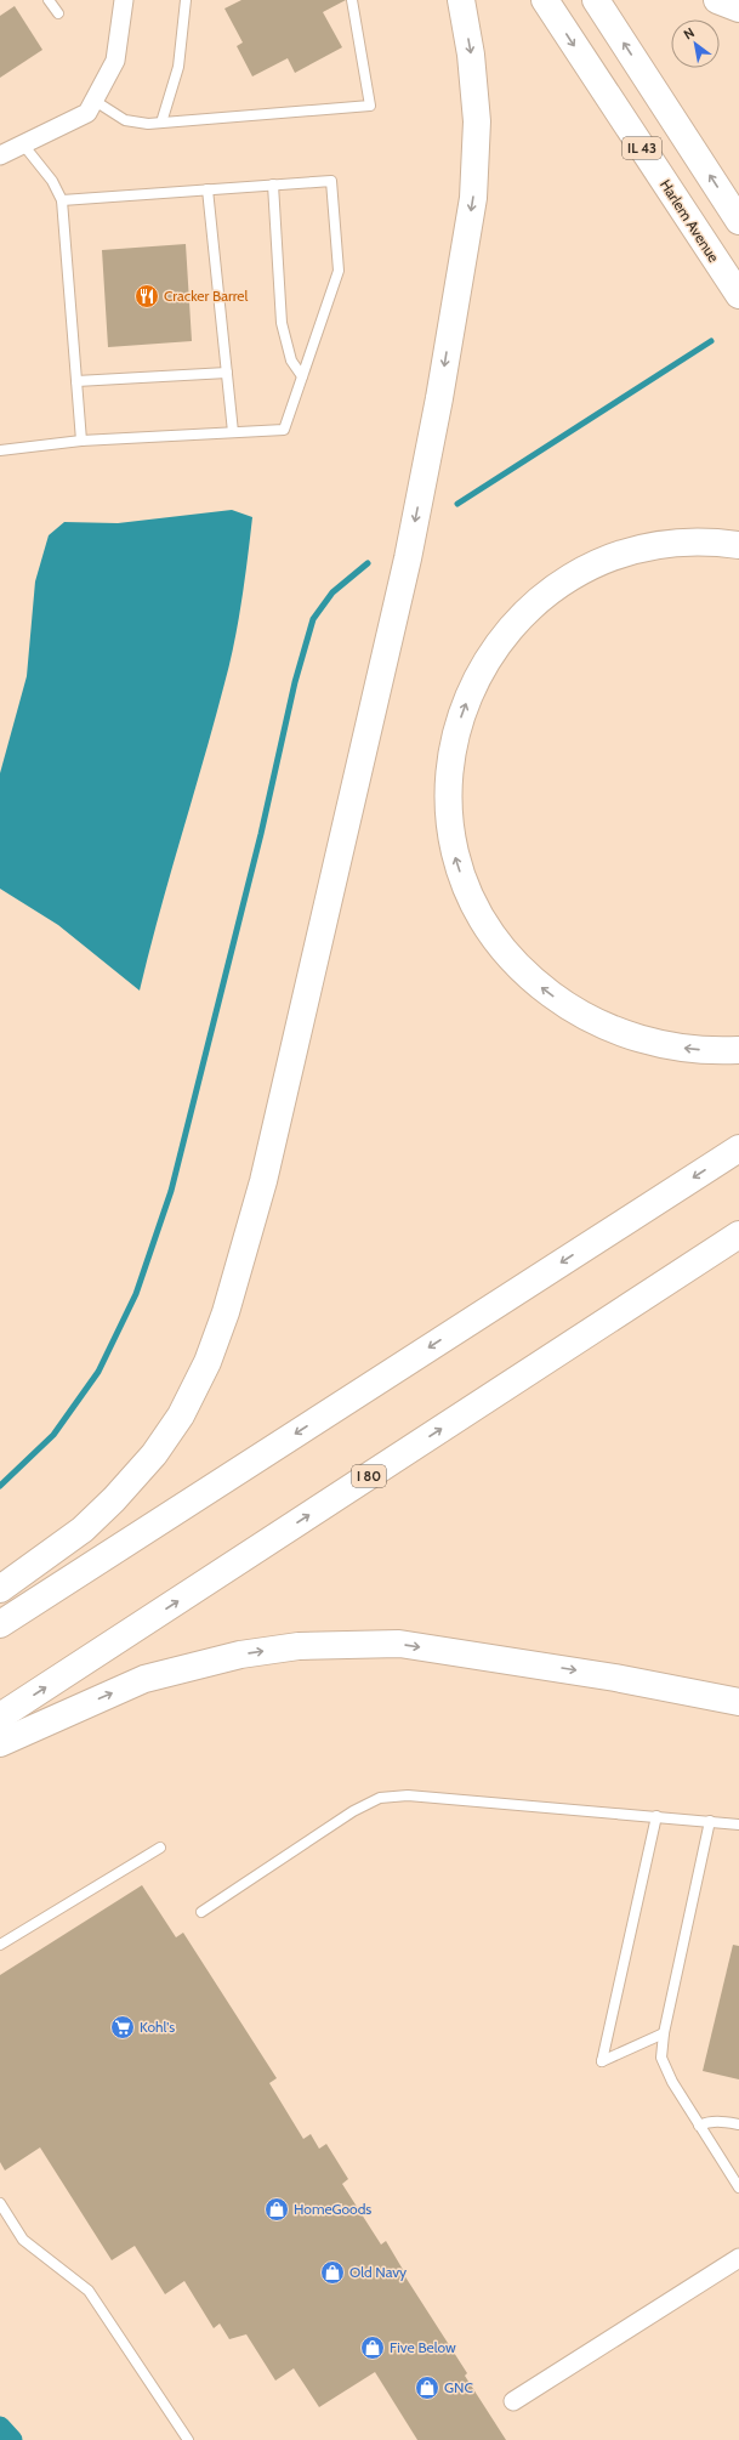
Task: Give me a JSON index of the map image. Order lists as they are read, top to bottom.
{
  "streets": {
    "main road": ["IL 43", "Harlem Avenue", "I 80"]
  },
  "places": {
    "restaurant": ["Cracker Barrel"],
    "supermarket": ["Kohl's"],
    "shop": [
      "HomeGoods",
      "Old Navy",
      "Five Below",
      "GNC"
    ]
  },
  "north": "top left"
}
